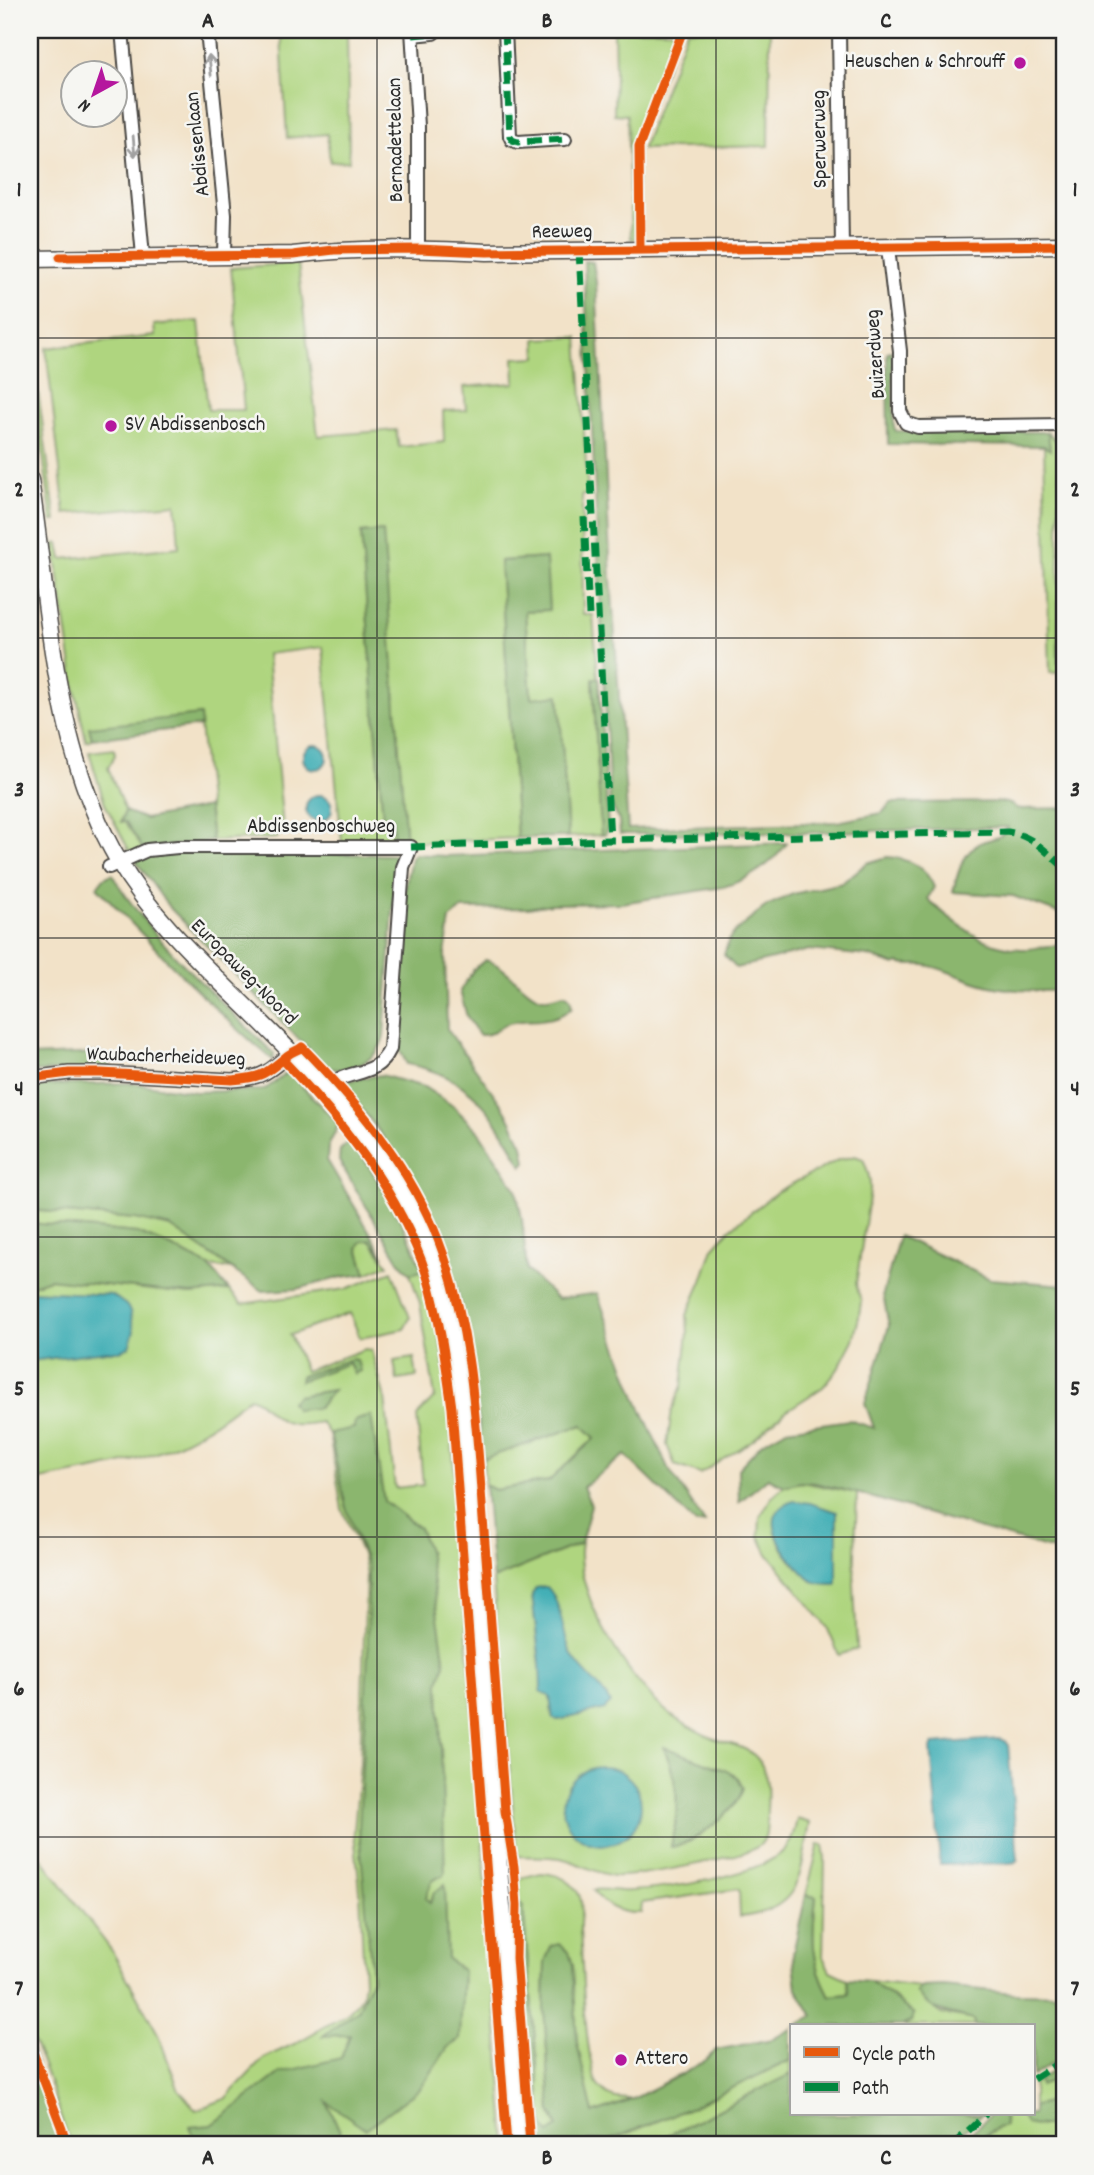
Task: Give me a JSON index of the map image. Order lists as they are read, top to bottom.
{
  "streets": {
    "street": [
      "Sperwerweg",
      "Bernadettelaan",
      "Abdissenlaan",
      "Reeweg",
      "Buizerdweg",
      "Abdissenboschweg",
      "Europaweg-Noord",
      "Waubacherheideweg"
    ]
  },
  "crossings": [
    ["Sperwerweg", "Reeweg"],
    ["Bernadettelaan", "Reeweg"],
    ["Abdissenlaan", "Reeweg"],
    ["Reeweg", "Buizerdweg"],
    ["Abdissenboschweg", "Europaweg-Noord"],
    ["Europaweg-Noord", "Waubacherheideweg"]
  ],
  "places": ["Heuschen & Schrouff", "SV Abdissenbosch", "Attero"],
  "legend": ["Cycle path", "Path"],
  "north": "bottom left",
  "grid": {
    "columns": ["A", "B", "C"],
    "rows": [
      "1",
      "2",
      "3",
      "4",
      "5",
      "6",
      "7"
    ]
  }
}
